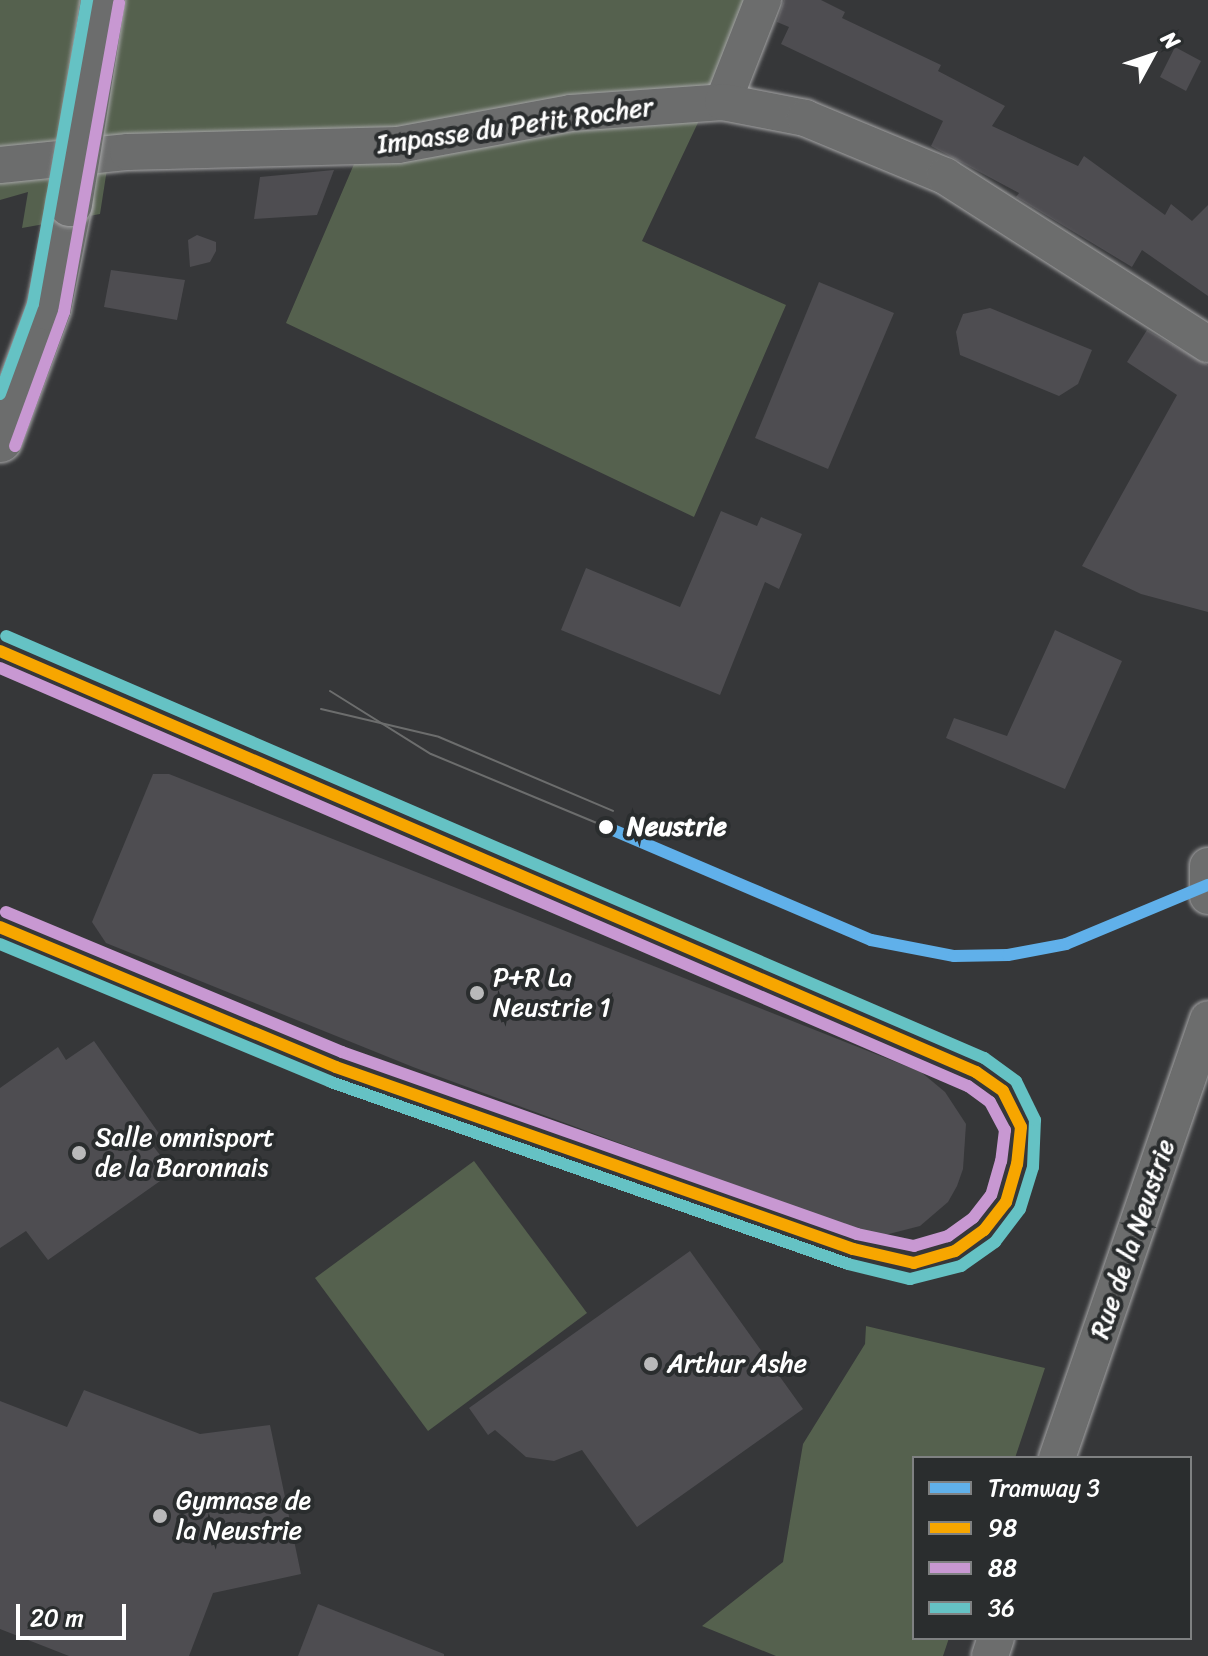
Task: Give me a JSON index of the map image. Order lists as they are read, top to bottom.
{
  "streets": {
    "street": ["Impasse du Petit Rocher", "Rue de la Neustrie"]
  },
  "places": [
    "Neustrie",
    "P+R La Neustrie 1",
    "Salle omnisport de la Baronnais",
    "Arthur Ashe",
    "Gymnase de la Neustrie"
  ],
  "lines": [
    "transit line 36",
    "transit line 88",
    "transit line 98",
    "tram line 3"
  ],
  "legend": [
    "Tramway 3",
    "98",
    "88",
    "36"
  ],
  "scale_bar": "20 m",
  "north": "top right"
}
